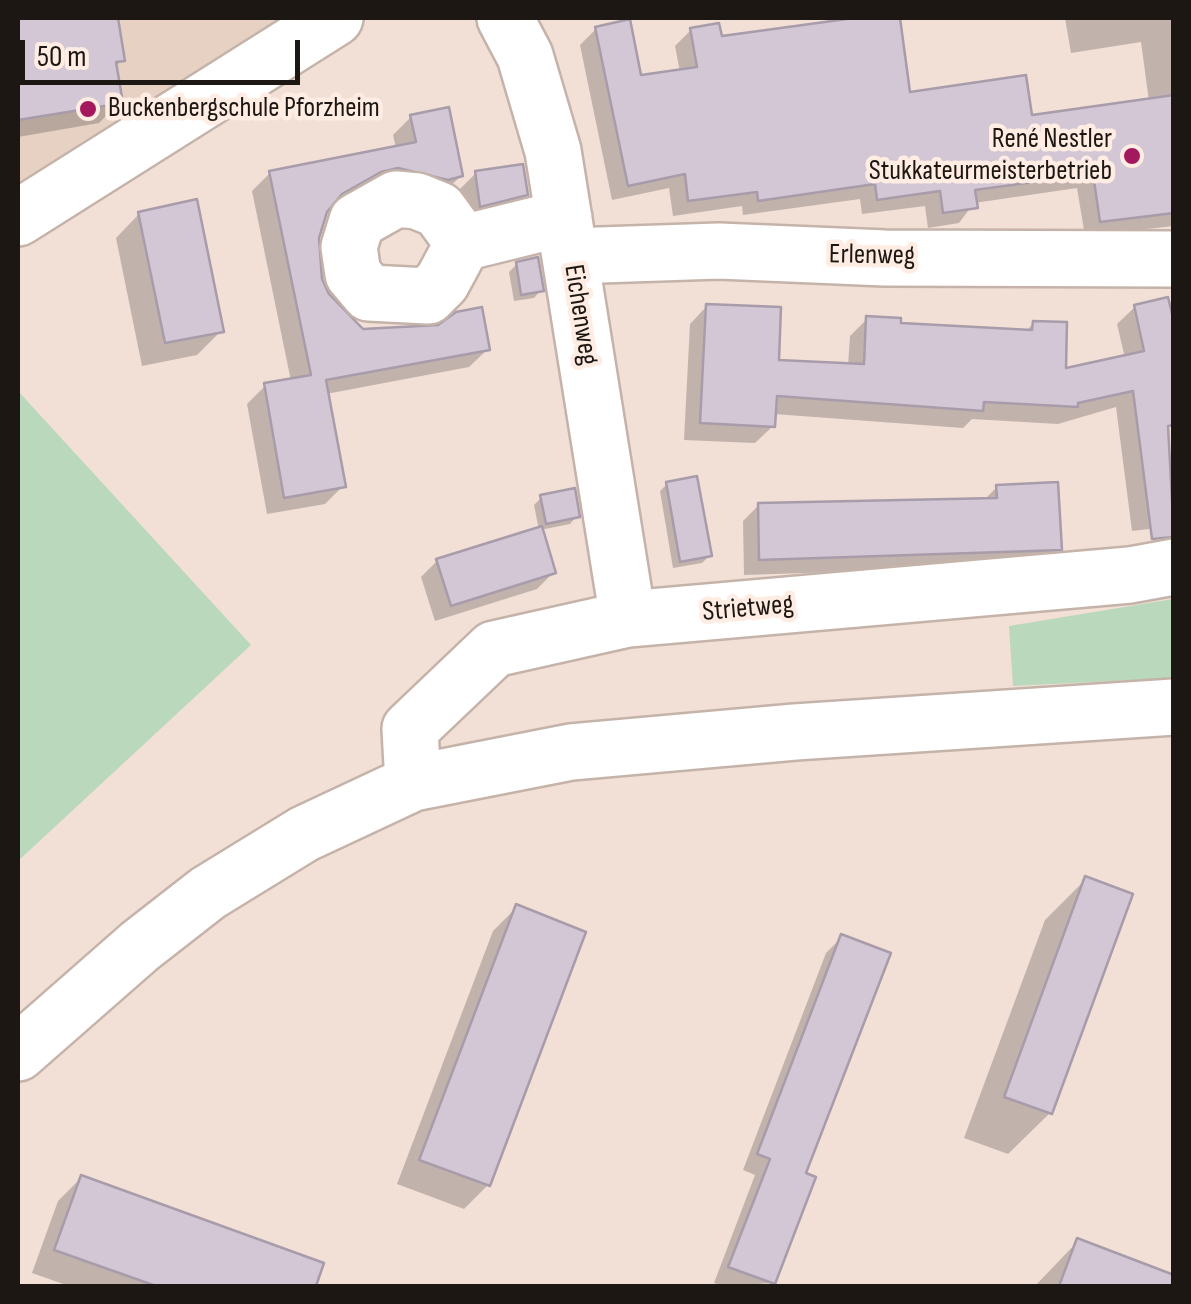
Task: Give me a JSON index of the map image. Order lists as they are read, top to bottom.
{
  "streets": {
    "street": ["Erlenweg", "Eichenweg", "Strietweg"]
  },
  "crossings": [
    ["Erlenweg", "Eichenweg"],
    ["Eichenweg", "Strietweg"]
  ],
  "places": ["Buckenbergschule Pforzheim", "René Nestler Stukkateurmeisterbetrieb"],
  "scale_bar": "50 m"
}
